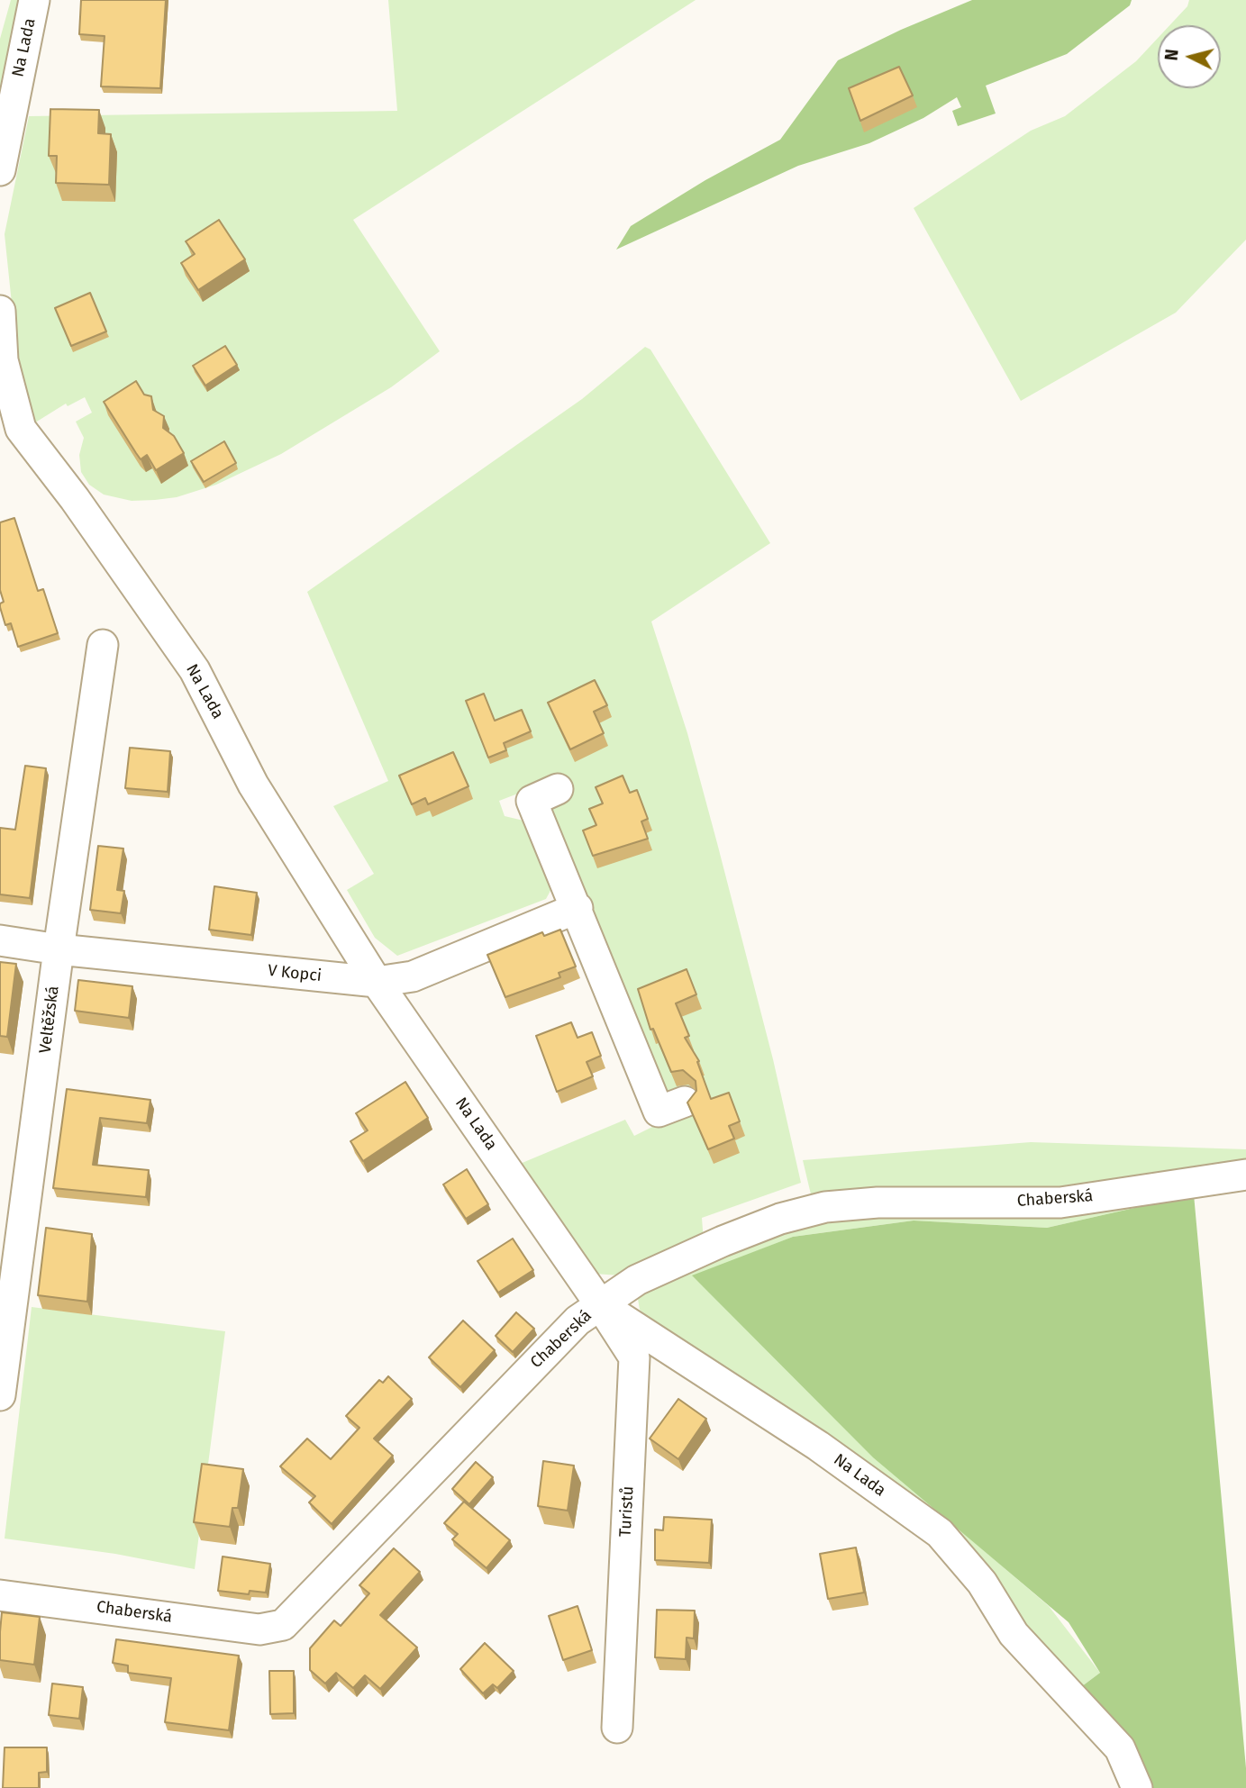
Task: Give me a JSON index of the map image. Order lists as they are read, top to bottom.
{
  "streets": {
    "street": [
      "Na Lada",
      "V Kopci",
      "Veltěžská",
      "Chaberská",
      "Turistů"
    ]
  },
  "crossings": [
    ["Na Lada", "V Kopci"],
    ["Na Lada", "Chaberská"],
    ["Na Lada", "Turistů"],
    ["V Kopci", "Veltěžská"],
    ["Chaberská", "Turistů"]
  ],
  "north": "left"
}
